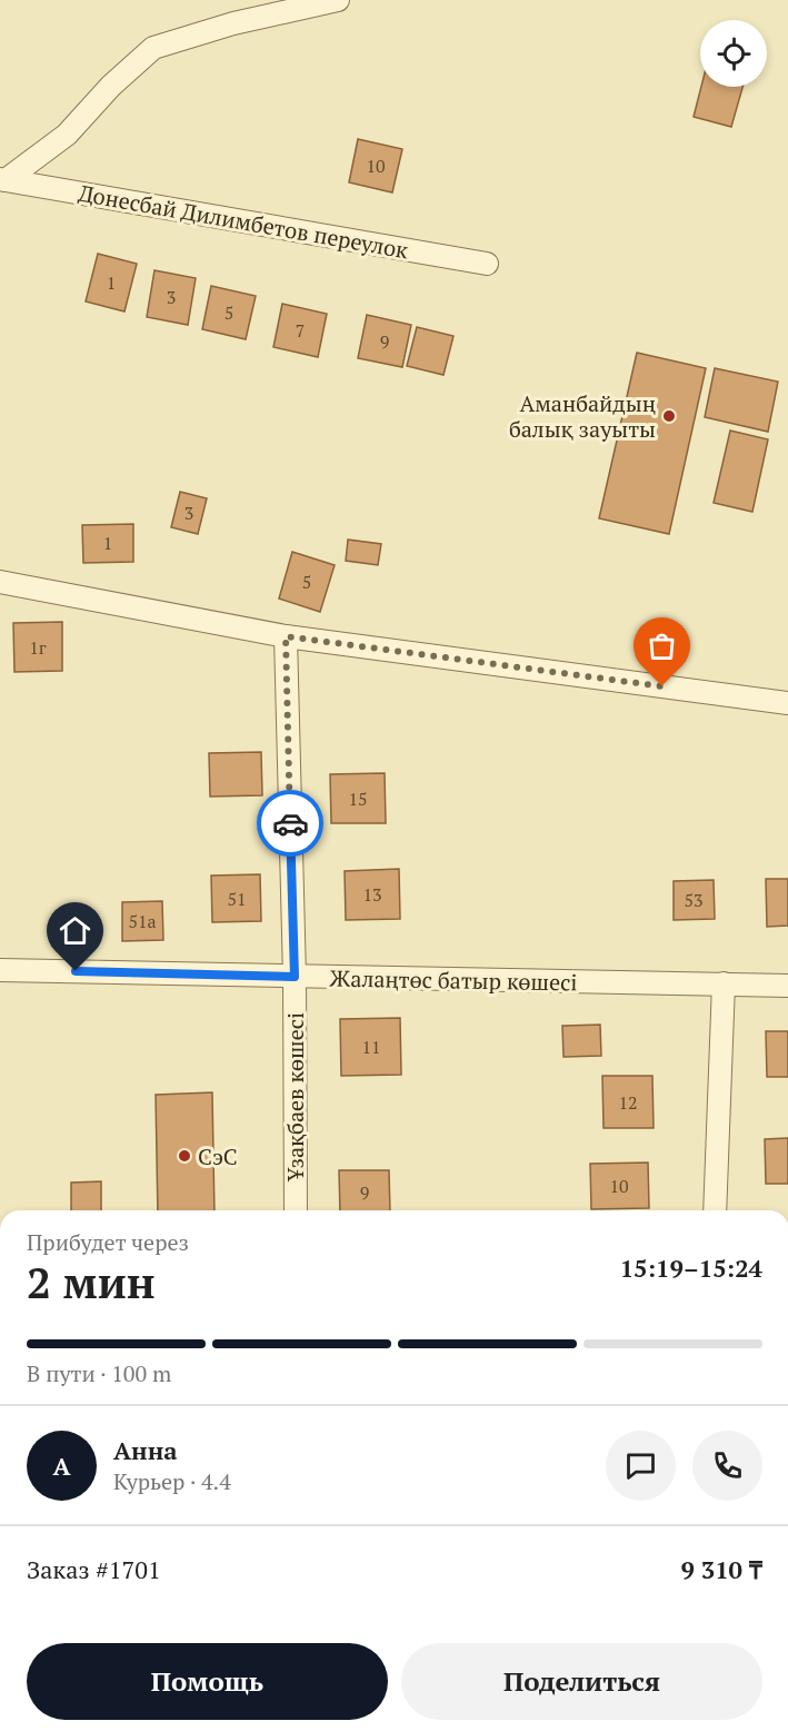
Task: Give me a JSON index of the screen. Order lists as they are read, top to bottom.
{
  "streets": {
    "street": ["Донесбай Дилимбетов переулок", "Жалаңтөс батыр көшесі", "Ұзақбаев көшесі"]
  },
  "crossings": [
    ["Жалаңтөс батыр көшесі", "Ұзақбаев көшесі"]
  ],
  "places": ["Аманбайдың балық зауыты", "СэС"],
  "house_numbers": [
    "10",
    "1",
    "3",
    "5",
    "7",
    "9",
    "3",
    "1",
    "5",
    "1г",
    "15",
    "13",
    "51",
    "53",
    "51а",
    "11",
    "12",
    "10",
    "9"
  ],
  "page": {
    "heading": ["2 мин", "Прибудет через", "15:19–15:24"],
    "panel": [
      "Анна",
      "Курьер · 4.4",
      "Заказ #1701",
      "9 310 ₸"
    ],
    "bar": "В пути · 100 m",
    "round": "А",
    "buttons": ["Помощь", "Поделиться"]
  }
}
